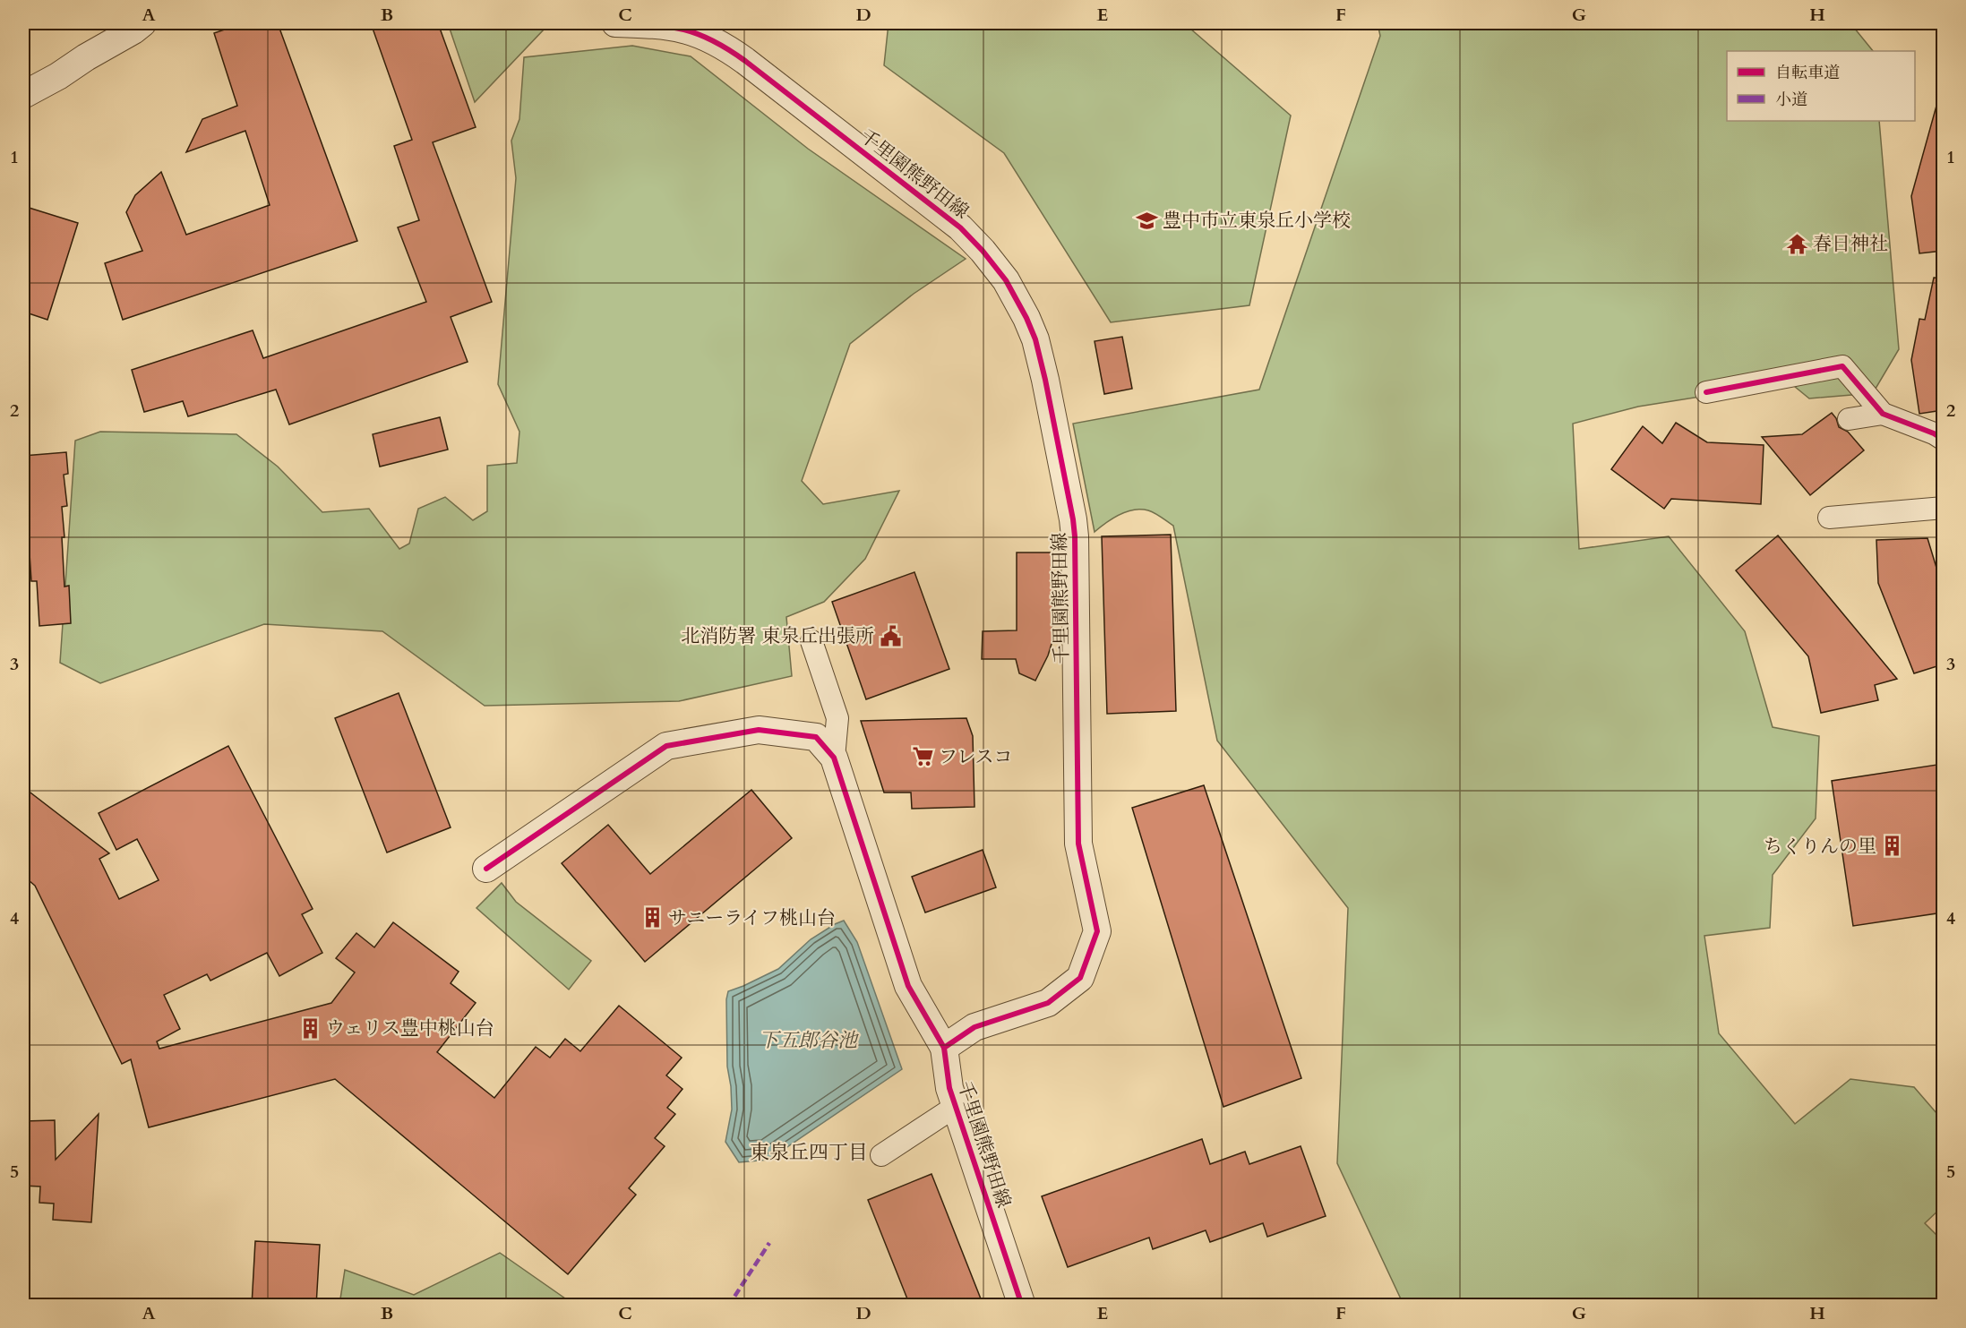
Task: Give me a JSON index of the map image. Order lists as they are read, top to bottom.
{
  "streets": {
    "street": ["千里園熊野田線"]
  },
  "districts": ["東泉丘四丁目"],
  "water": ["下五郎谷池"],
  "places": {
    "school or university": ["豊中市立東泉丘小学校"],
    "temple": ["春日神社"],
    "public building": ["北消防署 東泉丘出張所"],
    "supermarket": ["フレスコ"],
    "building": ["ちくりんの里", "サニーライフ桃山台", "ウェリス豊中桃山台"]
  },
  "legend": ["自転車道", "小道"],
  "grid": {
    "columns": [
      "A",
      "B",
      "C",
      "D",
      "E",
      "F",
      "G",
      "H"
    ],
    "rows": [
      "1",
      "2",
      "3",
      "4",
      "5"
    ]
  }
}
